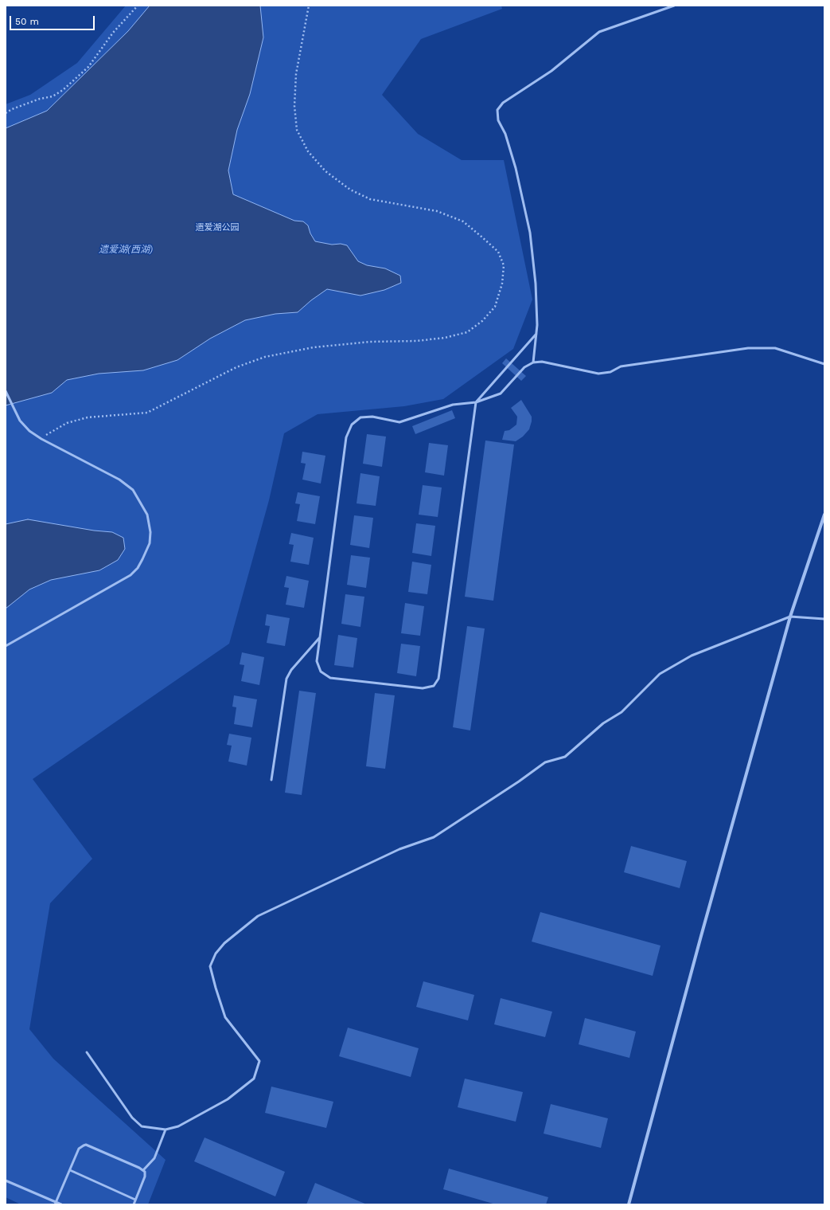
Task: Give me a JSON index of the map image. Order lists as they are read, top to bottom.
{
  "water": ["遗爱湖(西湖)"],
  "parks": ["遗爱湖公园"],
  "scale_bar": "50 m"
}
